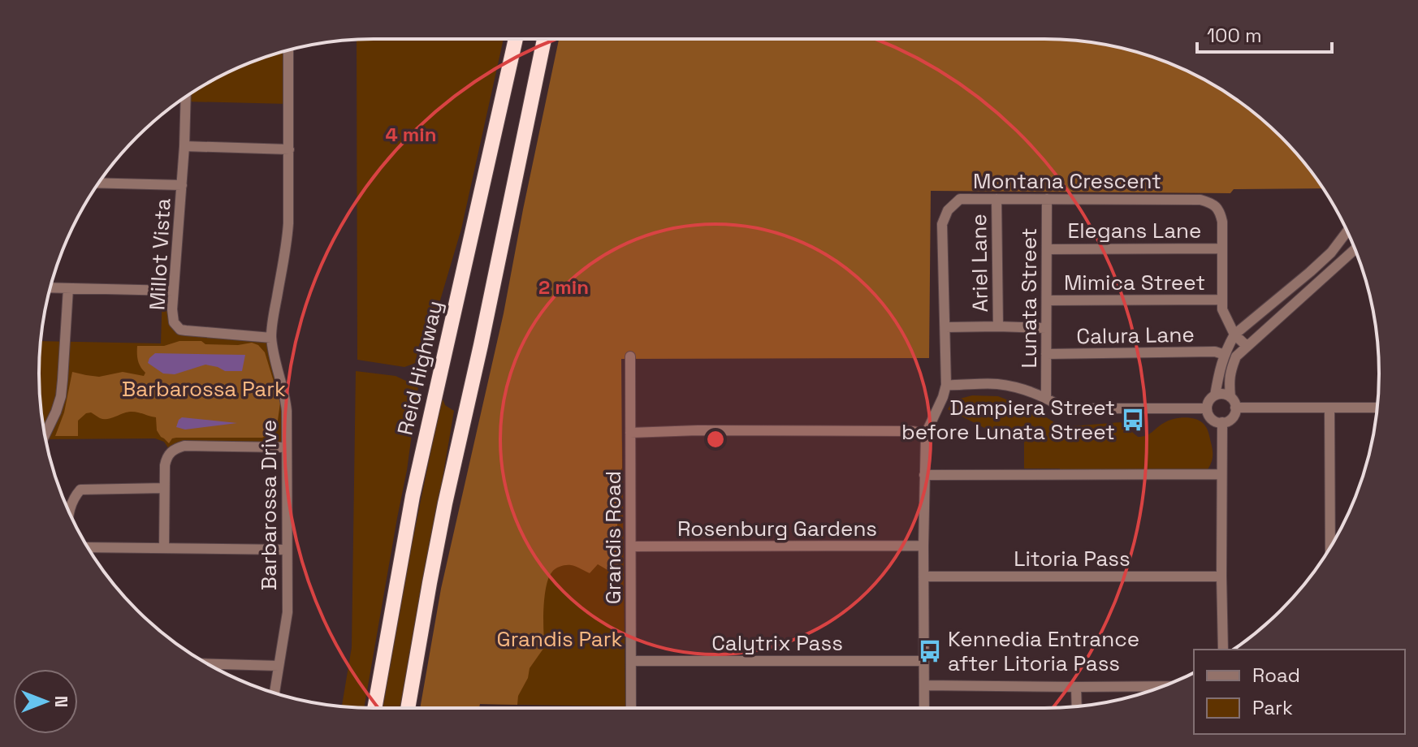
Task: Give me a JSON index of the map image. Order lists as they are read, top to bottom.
{
  "streets": {
    "highway": ["Reid Highway"],
    "street": [
      "Montana Crescent",
      "Elegans Lane",
      "Millot Vista",
      "Ariel Lane",
      "Mimica Street",
      "Lunata Street",
      "Calura Lane",
      "Barbarossa Drive",
      "Rosenburg Gardens",
      "Grandis Road",
      "Litoria Pass",
      "Calytrix Pass"
    ]
  },
  "crossings": [
    ["Montana Crescent", "Elegans Lane"],
    ["Montana Crescent", "Ariel Lane"],
    ["Montana Crescent", "Mimica Street"],
    ["Montana Crescent", "Lunata Street"],
    ["Elegans Lane", "Lunata Street"],
    ["Millot Vista", "Barbarossa Drive"],
    ["Mimica Street", "Lunata Street"],
    ["Lunata Street", "Calura Lane"],
    ["Rosenburg Gardens", "Grandis Road"],
    ["Grandis Road", "Calytrix Pass"]
  ],
  "parks": ["Barbarossa Park", "Grandis Park"],
  "places": {
    "bus stop": ["Dampiera Street before Lunata Street", "Kennedia Entrance after Litoria Pass"]
  },
  "legend": ["Road", "Park"],
  "scale_bar": "100 m",
  "north": "right",
  "rings": ["4 min", "2 min"]
}
